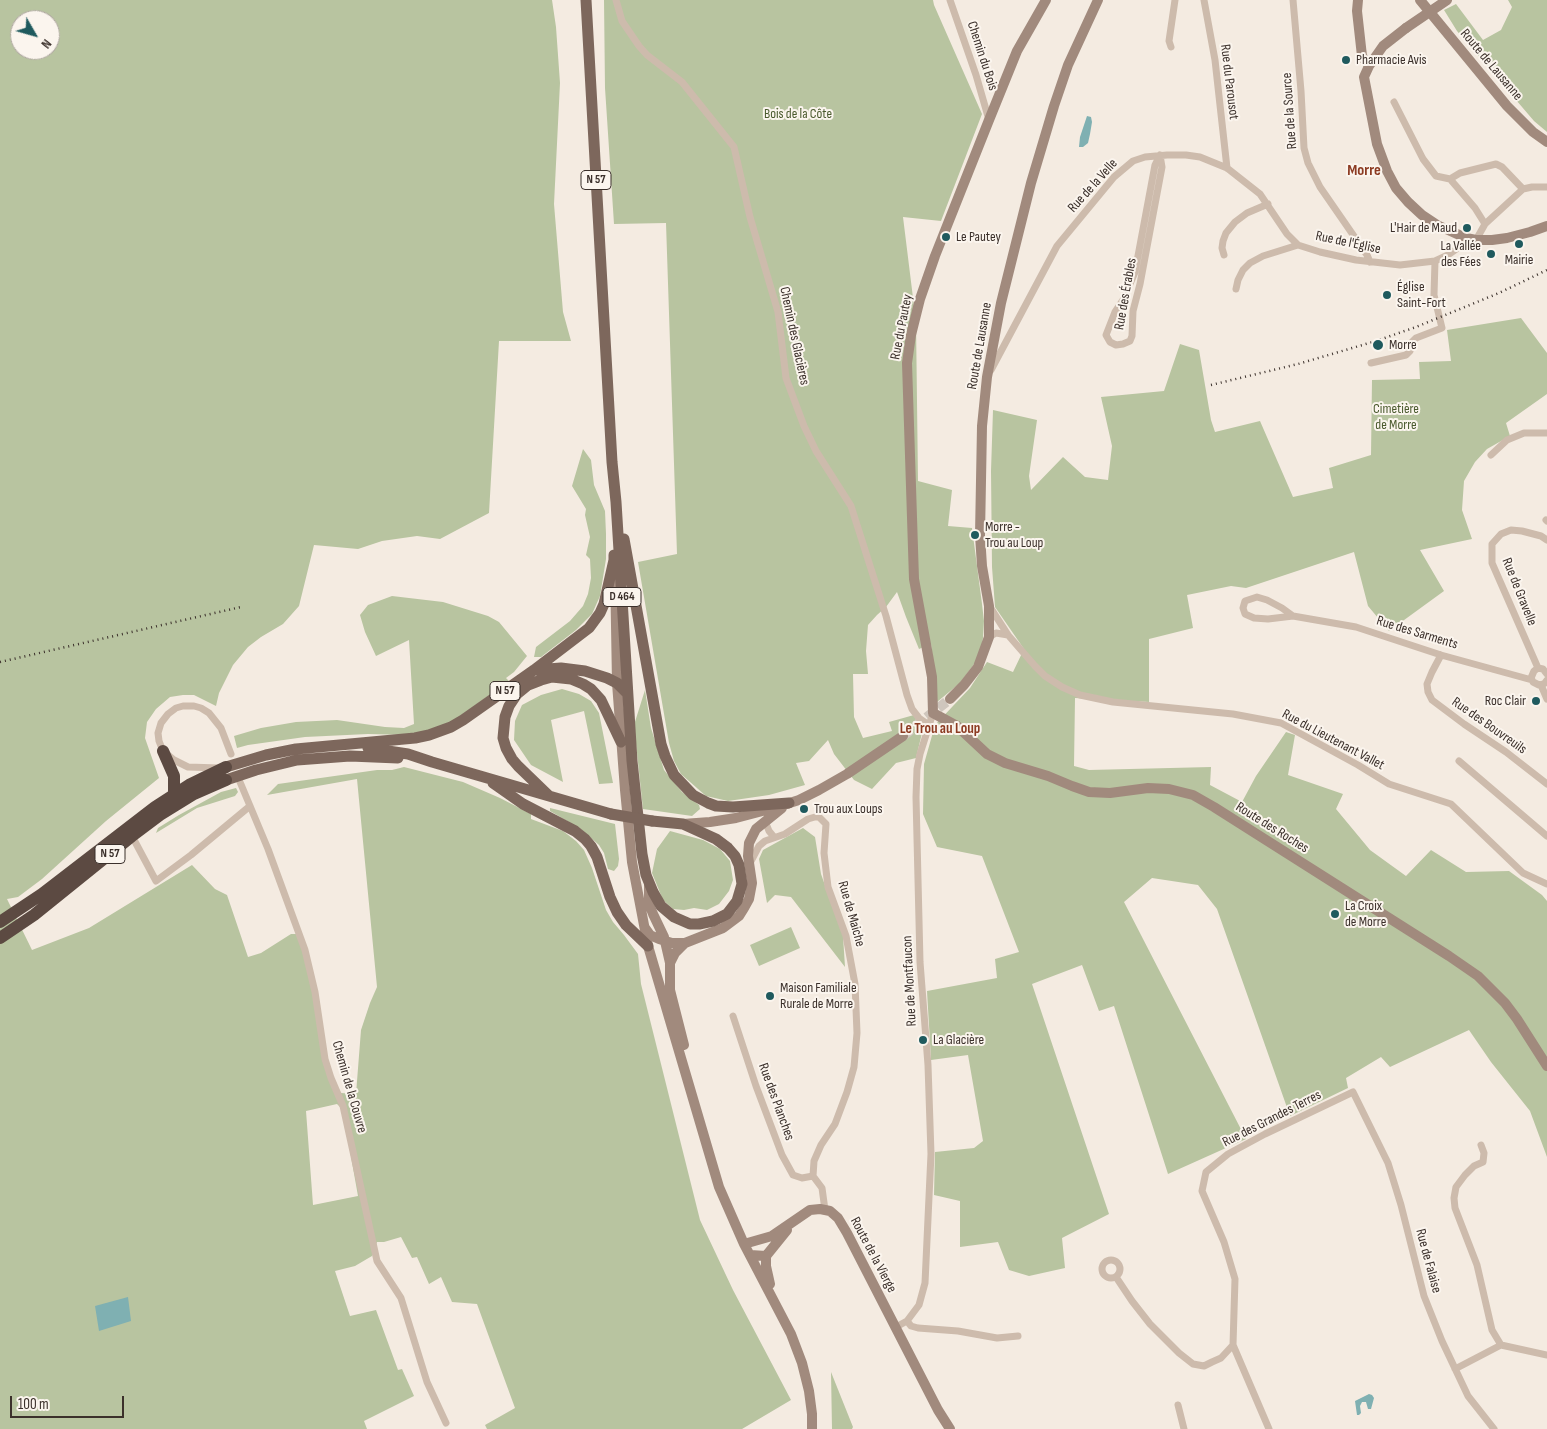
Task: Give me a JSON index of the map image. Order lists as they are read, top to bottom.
{
  "streets": {
    "highway": ["N 57"],
    "main road": [
      "Route de Lausanne",
      "Rue du Pautey",
      "D 464",
      "Route des Roches",
      "Route de la Vierge"
    ],
    "street": [
      "Chemin du Bois",
      "Rue du Parousot",
      "Rue de la Source",
      "Rue de la Velle",
      "Rue de l'Église",
      "Rue des Érables",
      "Chemin des Glacières",
      "Rue de Gravelle",
      "Rue des Sarments",
      "Rue des Bouvreuils",
      "Rue du Lieutenant Vallet",
      "Rue de Maiche",
      "Rue de Montfaucon",
      "Chemin de la Couvre",
      "Rue des Planches",
      "Rue des Grandes Terres",
      "Rue de Falaise"
    ]
  },
  "crossings": [
    ["Chemin du Bois", "Rue du Pautey"],
    ["Route de Lausanne", "Rue de la Velle"],
    ["Route de Lausanne", "Rue du Lieutenant Vallet"],
    ["Rue du Parousot", "Rue de la Velle"],
    ["Rue de la Source", "Rue de l'Église"],
    ["N 57", "D 464"],
    ["Rue de la Velle", "Rue de l'Église"],
    ["Rue de la Velle", "Rue des Érables"],
    ["Rue du Pautey", "Route des Roches"],
    ["Rue du Pautey", "Rue de Montfaucon"],
    ["Chemin des Glacières", "Rue de Montfaucon"],
    ["Rue des Sarments", "Rue des Bouvreuils"],
    ["Route des Roches", "Rue de Montfaucon"],
    ["Rue de Maiche", "Rue des Planches"],
    ["Rue de Montfaucon", "Route de la Vierge"],
    ["Rue des Grandes Terres", "Rue de Falaise"]
  ],
  "districts": ["Morre", "Le Trou au Loup"],
  "parks": ["Bois de la Côte", "Cimetière de Morre"],
  "places": [
    "Pharmacie Avis",
    "L'Hair de Maud",
    "Le Pautey",
    "Mairie",
    "La Vallée des Fées",
    "Église Saint-Fort",
    "Morre",
    "Morre - Trou au Loup",
    "Roc Clair",
    "Trou aux Loups",
    "La Croix de Morre",
    "Maison Familiale Rurale de Morre",
    "La Glacière"
  ],
  "scale_bar": "100 m",
  "north": "bottom right"
}
